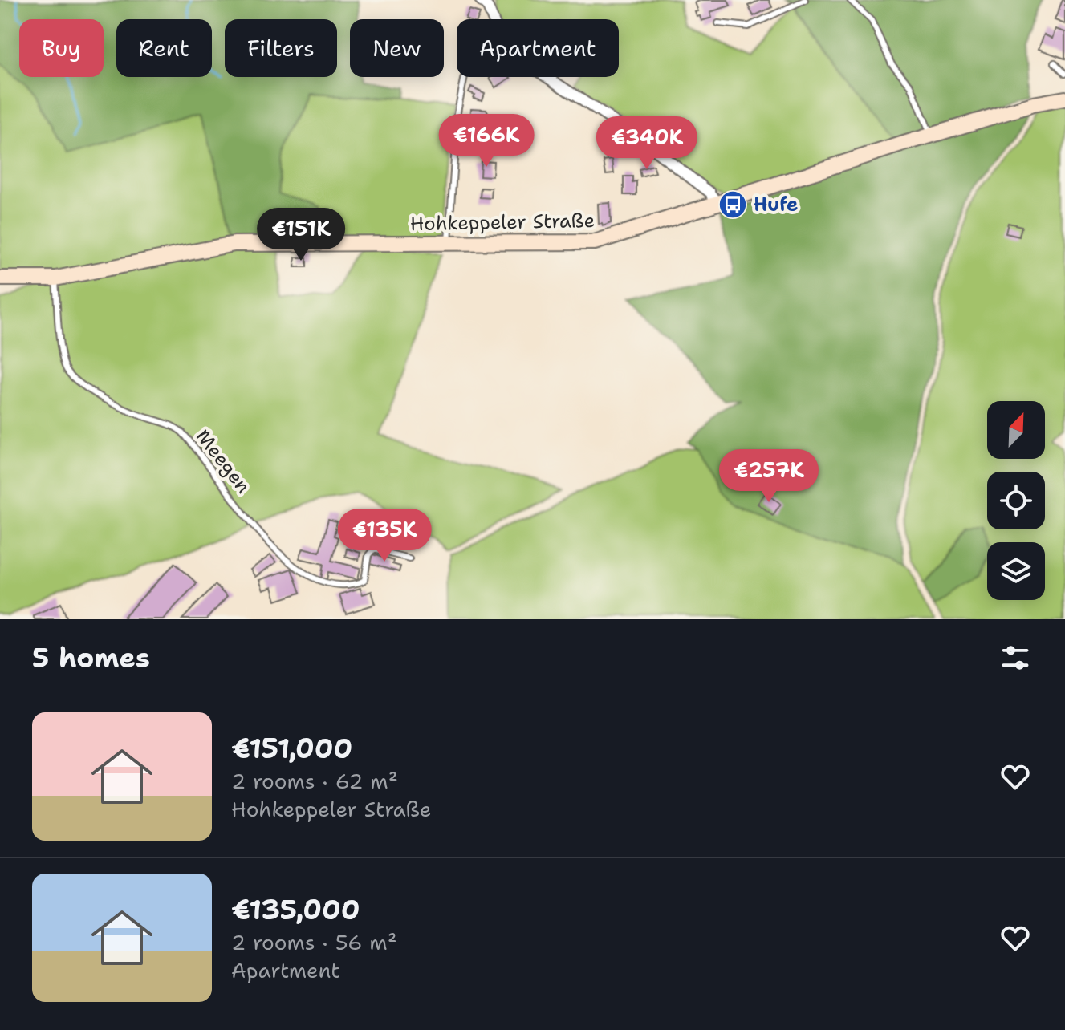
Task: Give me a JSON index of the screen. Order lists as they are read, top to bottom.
{
  "streets": {
    "street": ["Hohkeppeler Straße"],
    "lane": ["Meegen"]
  },
  "crossings": [
    ["Hohkeppeler Straße", "Meegen"]
  ],
  "places": {
    "bus stop": ["Hufe"]
  },
  "north": "top right",
  "page": {
    "chip": [
      "Buy",
      "Rent",
      "Filters",
      "New",
      "Apartment"
    ],
    "price": [
      "€166K",
      "€340K",
      "€151K",
      "€257K",
      "€135K"
    ],
    "heading": "5 homes",
    "list": [
      {
        "name": "€151,000",
        "note": "2 rooms · 62 m² · Hohkeppeler Straße"
      },
      {
        "name": "€135,000",
        "note": "2 rooms · 56 m² · Apartment"
      }
    ]
  }
}
